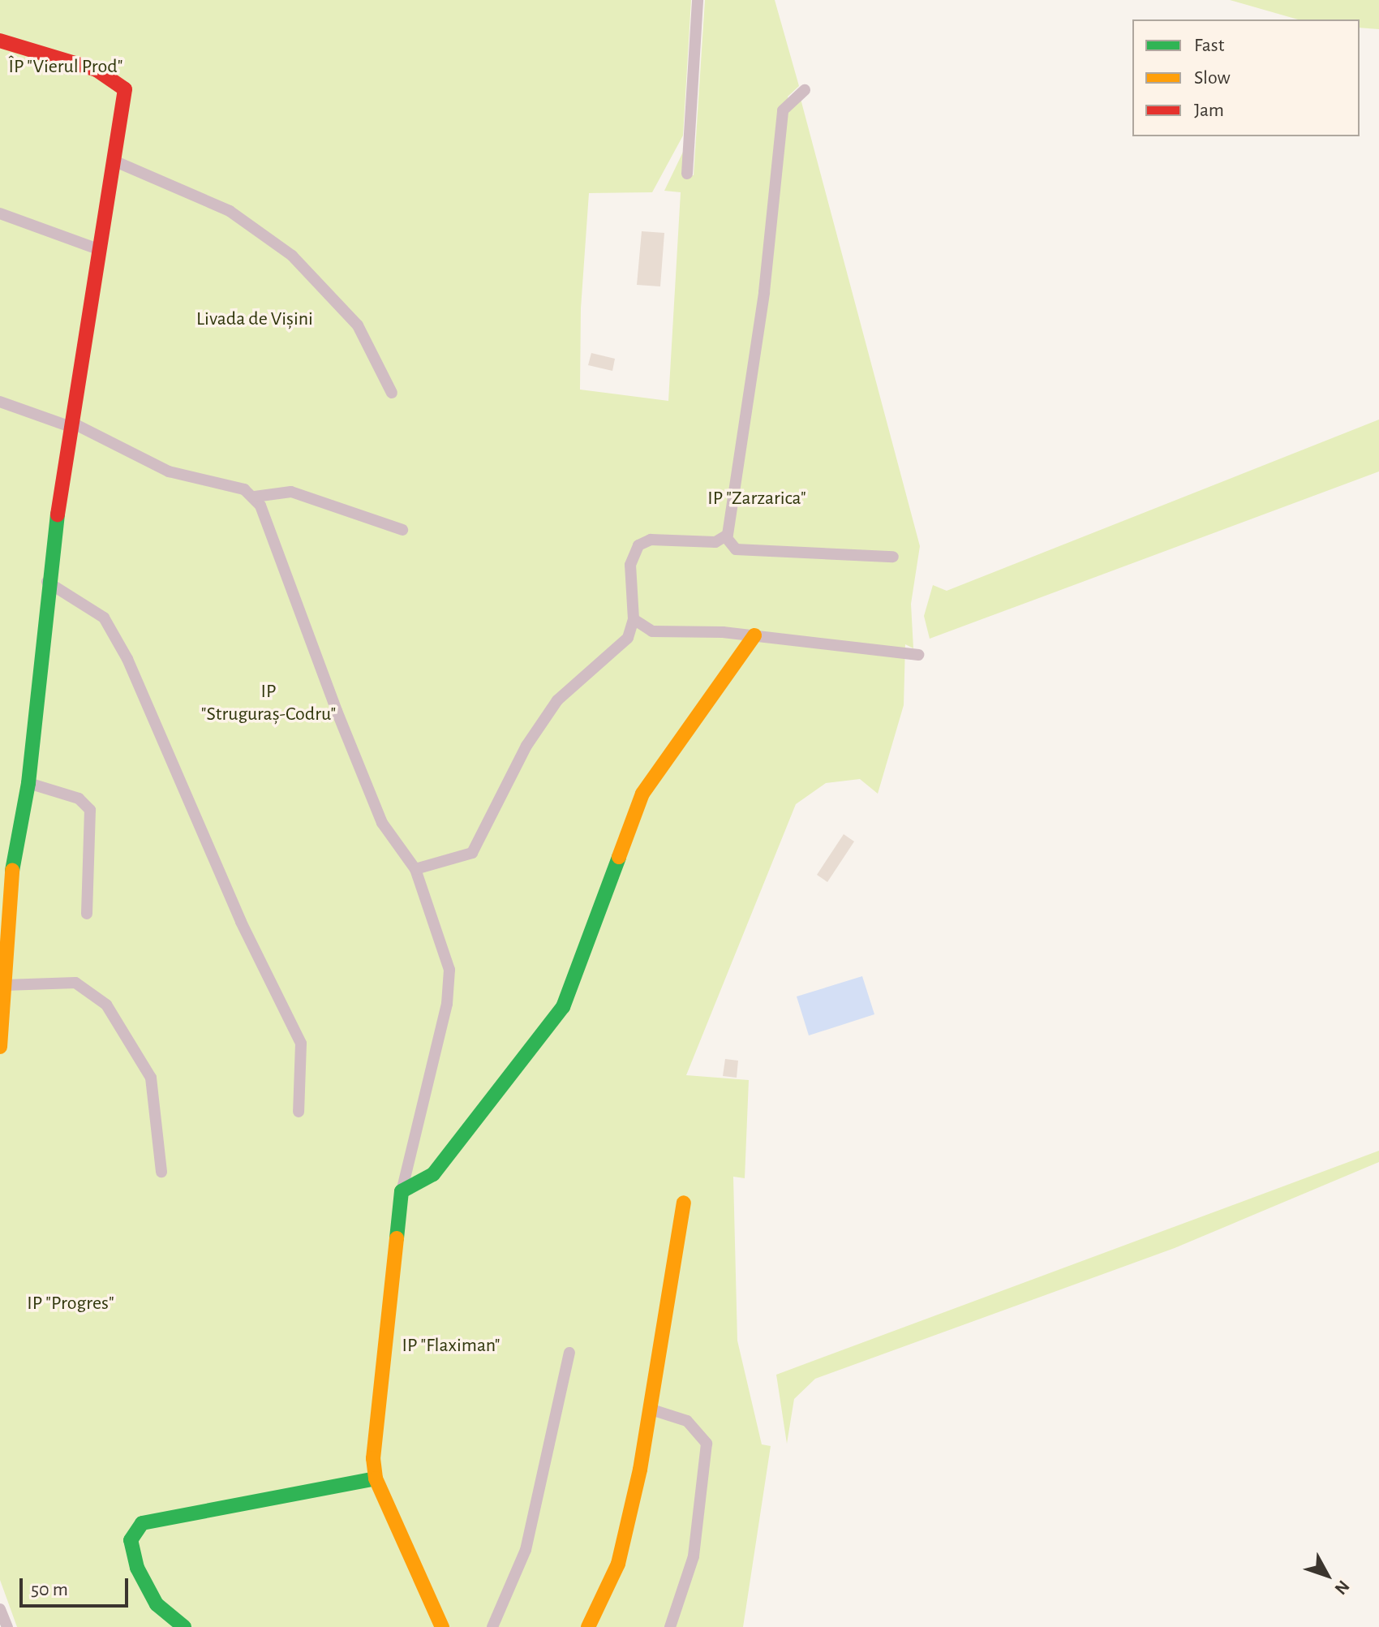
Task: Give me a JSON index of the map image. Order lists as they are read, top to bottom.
{
  "parks": [
    "ÎP \"Vierul Prod\"",
    "Livada de Vișini",
    "IP \"Zarzarica\"",
    "IP \"Struguraș-Codru\"",
    "IP \"Progres\"",
    "IP \"Flaximan\""
  ],
  "legend": ["Fast", "Slow", "Jam"],
  "scale_bar": "50 m",
  "north": "bottom right"
}
